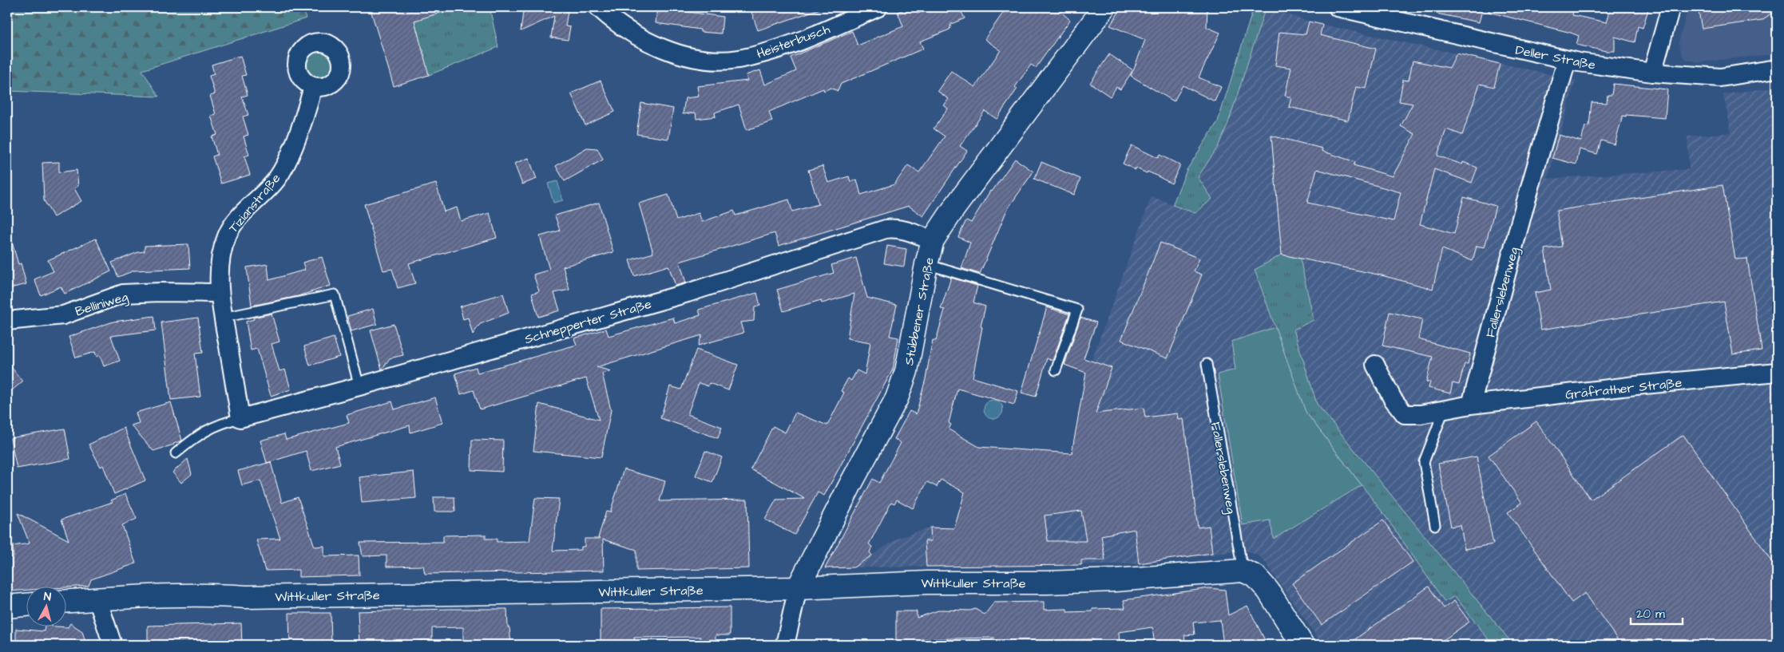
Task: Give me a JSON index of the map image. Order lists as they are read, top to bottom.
{
  "streets": {
    "main road": ["Stübbener Straße", "Wittkuller Straße"],
    "street": [
      "Heisterbusch",
      "Deller Straße",
      "Tizianstraße",
      "Fallerslebenweg",
      "Belliniweg",
      "Schnepperter Straße",
      "Gräfrather Straße"
    ]
  },
  "crossings": [
    ["Deller Straße", "Fallerslebenweg"],
    ["Tizianstraße", "Belliniweg"],
    ["Tizianstraße", "Schnepperter Straße"],
    ["Fallerslebenweg", "Gräfrather Straße"],
    ["Fallerslebenweg", "Wittkuller Straße"],
    ["Stübbener Straße", "Schnepperter Straße"],
    ["Stübbener Straße", "Wittkuller Straße"]
  ],
  "scale_bar": "20 m",
  "north": "top"
}
